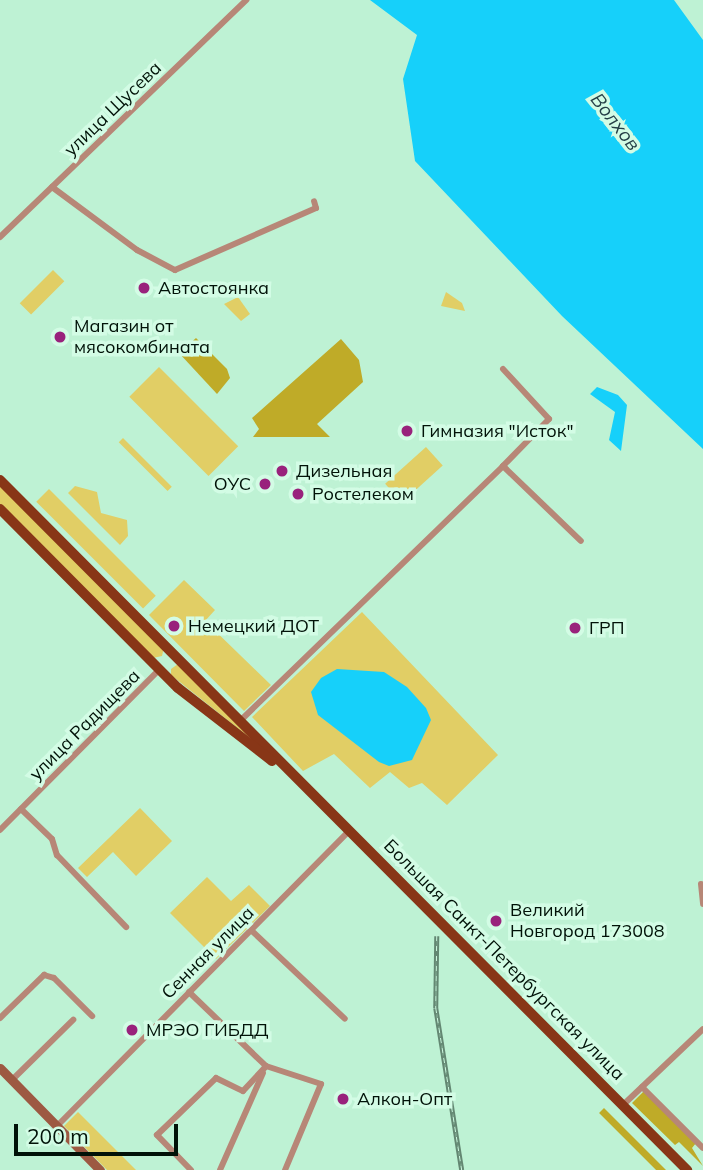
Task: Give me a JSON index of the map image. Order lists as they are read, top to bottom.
{
  "streets": {
    "main road": ["Большая Санкт-Петербургская улица"],
    "street": ["улица Щусева", "улица Радищева", "Сенная улица"]
  },
  "crossings": [
    ["улица Радищева", "Большая Санкт-Петербургская улица"],
    ["Сенная улица", "Большая Санкт-Петербургская улица"]
  ],
  "water": ["Волхов"],
  "places": [
    "Автостоянка",
    "Магазин от мясокомбината",
    "Гимназия \"Исток\"",
    "Дизельная",
    "ОУС",
    "Ростелеком",
    "Немецкий ДОТ",
    "ГРП",
    "Великий Новгород 173008",
    "МРЭО ГИБДД",
    "Алкон-Опт"
  ],
  "scale_bar": "200 m"
}
